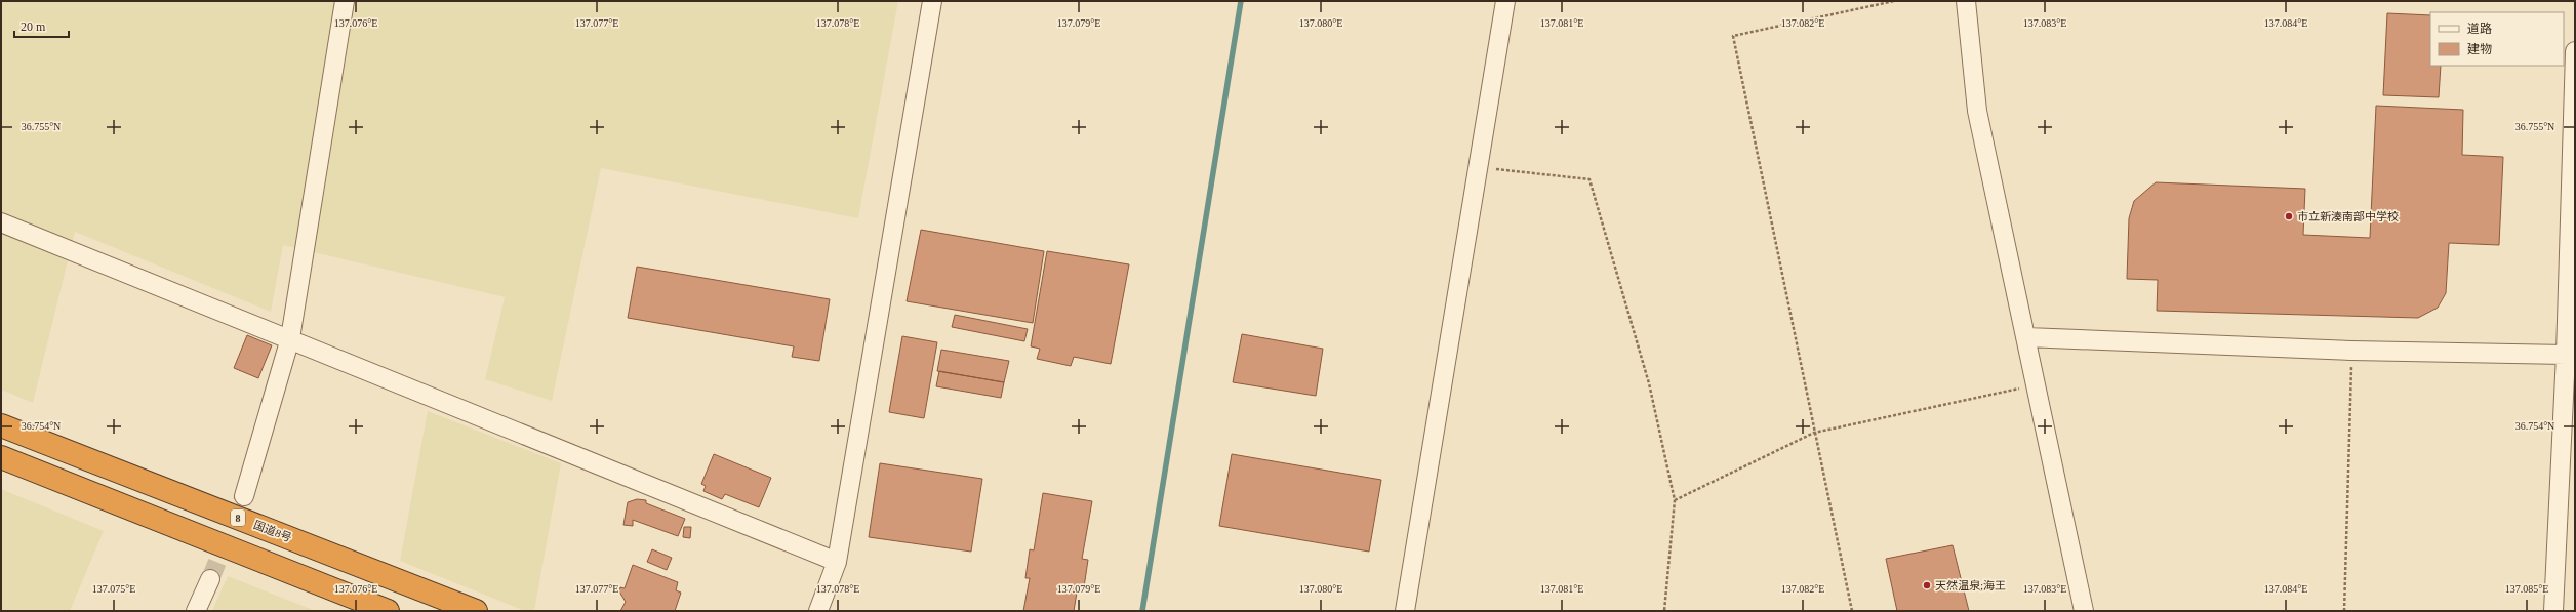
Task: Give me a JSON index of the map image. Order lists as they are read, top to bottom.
{
  "streets": {
    "highway": ["8", "国道8号"]
  },
  "places": ["市立新湊南部中学校", "天然温泉;海王"],
  "legend": ["道路", "建物"],
  "scale_bar": "20 m",
  "coordinates": [
    "137.076°E",
    "137.077°E",
    "137.078°E",
    "137.079°E",
    "137.080°E",
    "137.081°E",
    "137.082°E",
    "137.083°E",
    "137.084°E",
    "36.755°N",
    "36.754°N",
    "137.075°E",
    "137.085°E"
  ]
}
